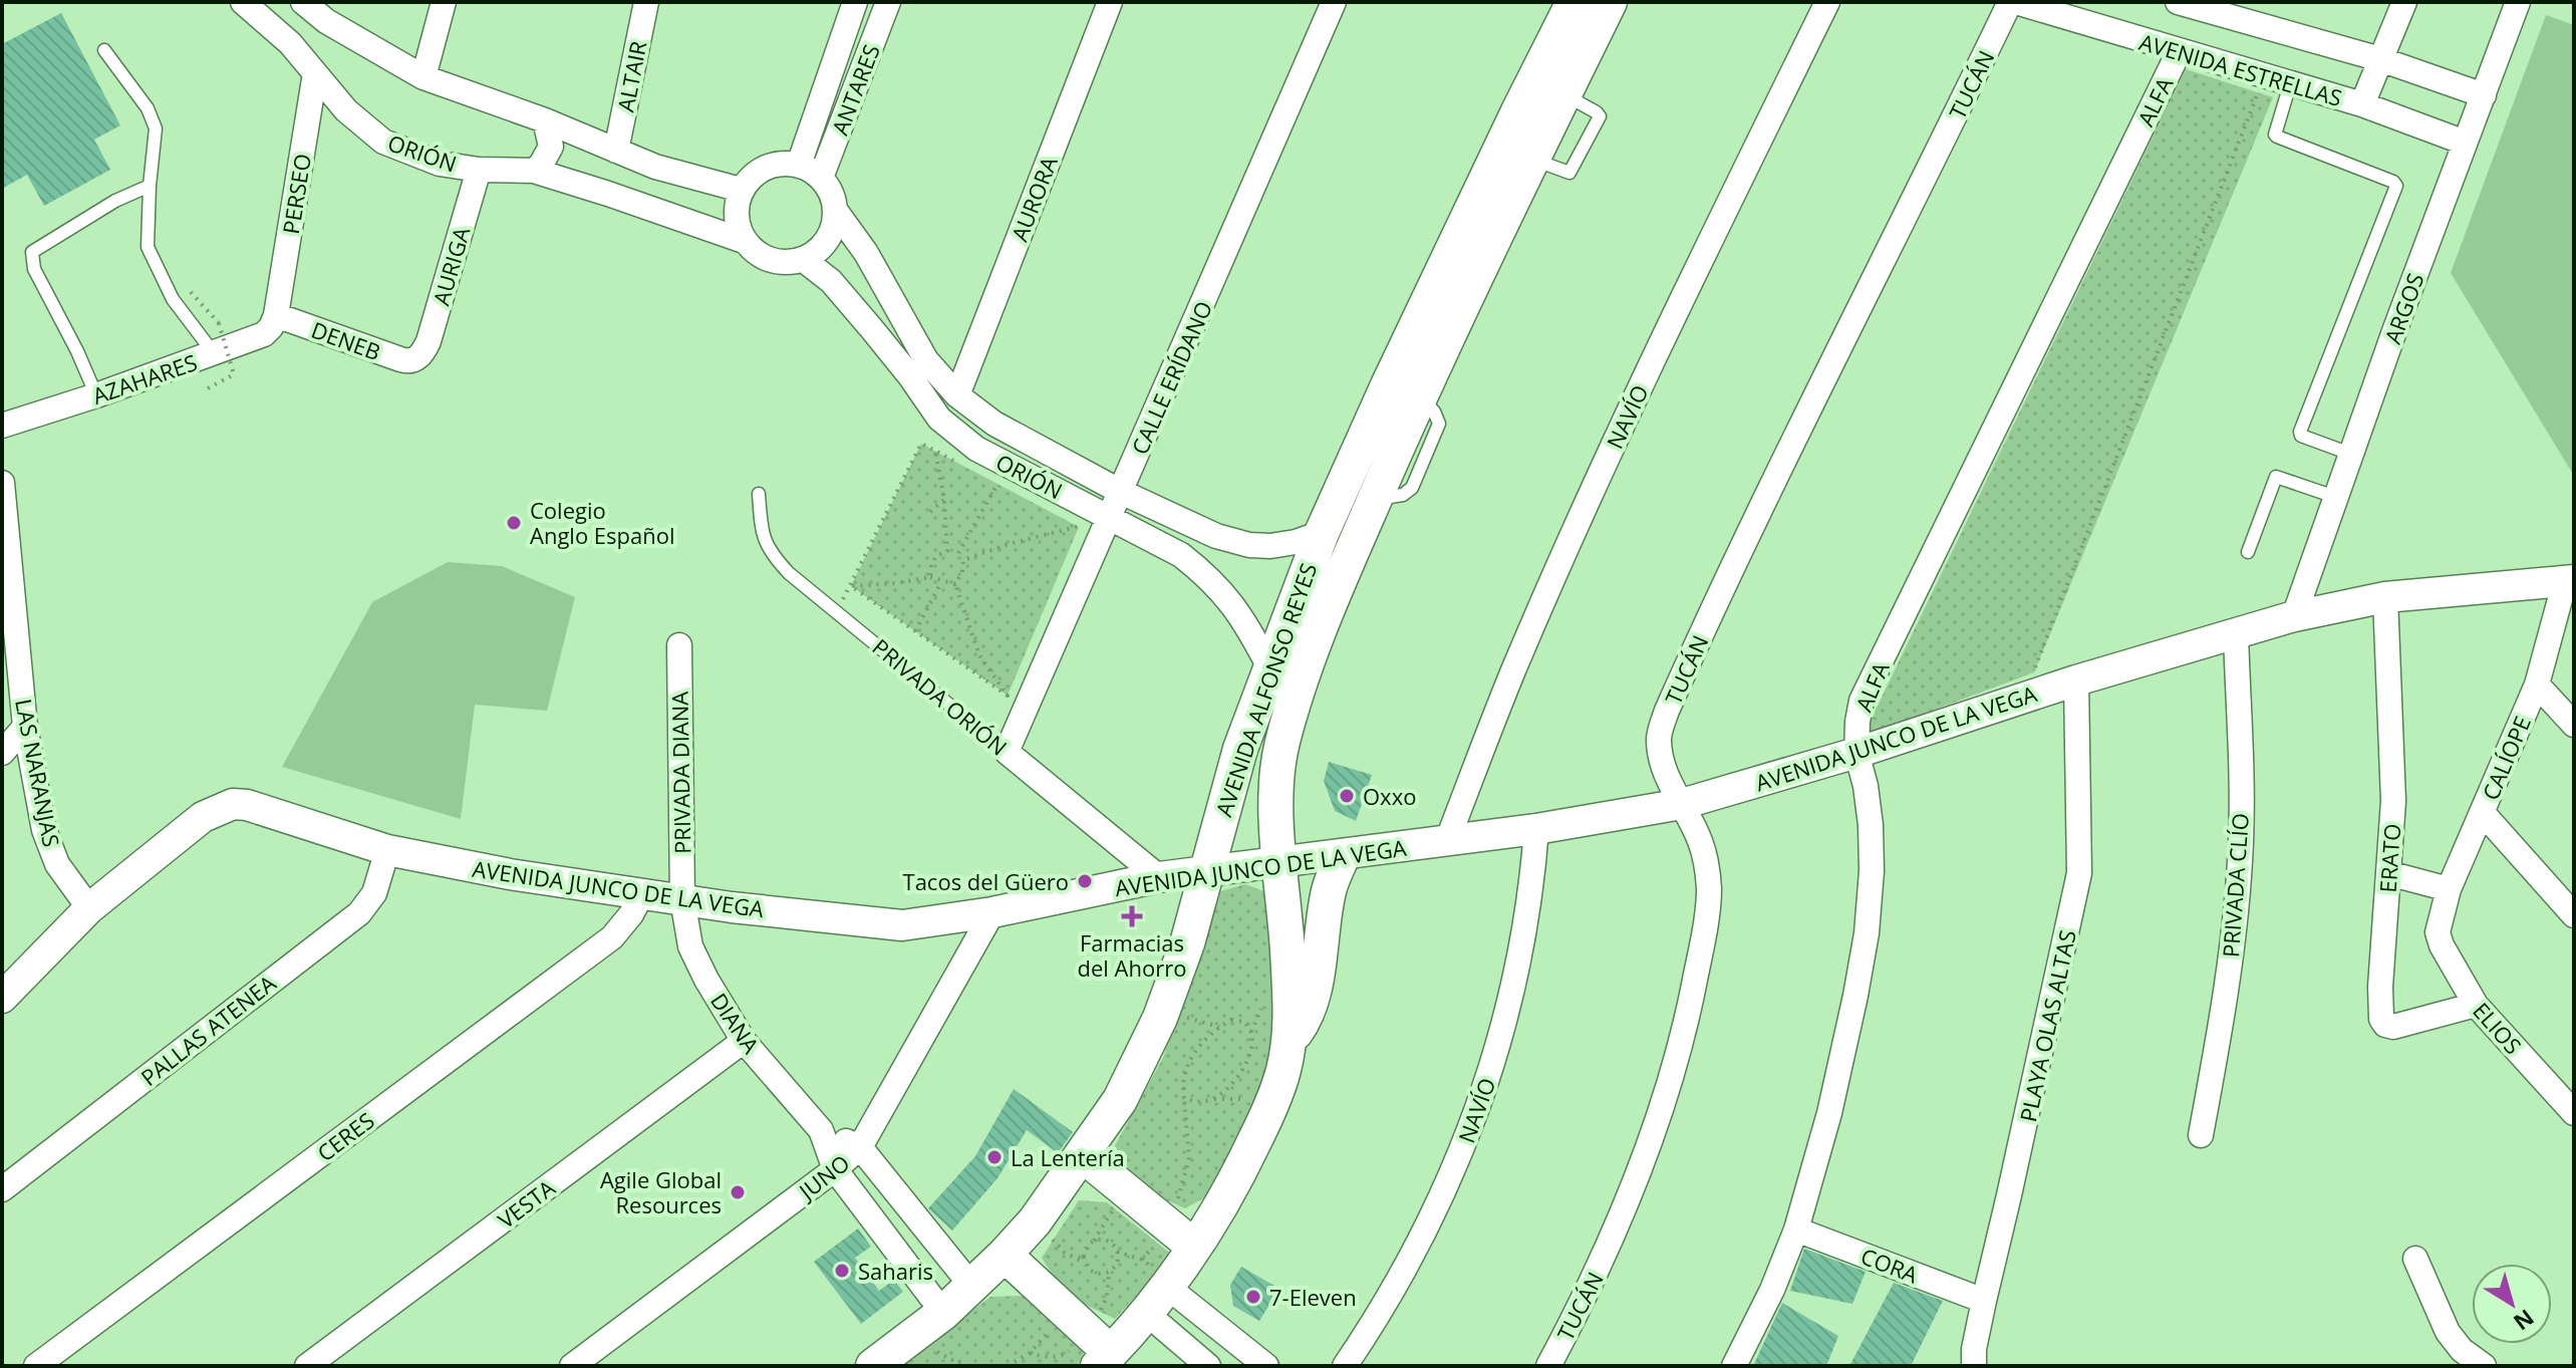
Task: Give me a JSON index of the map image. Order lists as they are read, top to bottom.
{
  "streets": {
    "main road": ["AVENIDA ALFONSO REYES"],
    "street": [
      "AVENIDA ESTRELLAS",
      "ALTAIR",
      "TUCÁN",
      "ANTARES",
      "ALFA",
      "ORIÓN",
      "PERSEO",
      "AURORA",
      "AURIGA",
      "ARGOS",
      "DENEB",
      "CALLE ERÍDANO",
      "AZAHARES",
      "NAVÍO",
      "PRIVADA ORIÓN",
      "AVENIDA JUNCO DE LA VEGA",
      "CALÍOPE",
      "LAS NARANJAS",
      "PRIVADA DIANA",
      "ERATO",
      "PRIVADA CLÍO",
      "DIANA",
      "PLAYA OLAS ALTAS",
      "ELIOS",
      "PALLAS ATENEA",
      "CERES",
      "JUNO",
      "VESTA",
      "CORA"
    ]
  },
  "crossings": [
    ["AVENIDA ESTRELLAS", "TUCÁN"],
    ["AVENIDA ESTRELLAS", "ALFA"],
    ["AVENIDA ESTRELLAS", "ARGOS"],
    ["TUCÁN", "AVENIDA JUNCO DE LA VEGA"],
    ["ANTARES", "ORIÓN"],
    ["ALFA", "AVENIDA JUNCO DE LA VEGA"],
    ["ALFA", "CORA"],
    ["ORIÓN", "PERSEO"],
    ["ORIÓN", "AURORA"],
    ["ORIÓN", "AURIGA"],
    ["ORIÓN", "CALLE ERÍDANO"],
    ["ORIÓN", "AVENIDA ALFONSO REYES"],
    ["PERSEO", "DENEB"],
    ["PERSEO", "AZAHARES"],
    ["AURIGA", "DENEB"],
    ["ARGOS", "AVENIDA JUNCO DE LA VEGA"],
    ["DENEB", "AZAHARES"],
    ["CALLE ERÍDANO", "PRIVADA ORIÓN"],
    ["NAVÍO", "AVENIDA JUNCO DE LA VEGA"],
    ["AVENIDA ALFONSO REYES", "AVENIDA JUNCO DE LA VEGA"],
    ["AVENIDA ALFONSO REYES", "DIANA"],
    ["PRIVADA ORIÓN", "AVENIDA JUNCO DE LA VEGA"],
    ["AVENIDA JUNCO DE LA VEGA", "CALÍOPE"],
    ["AVENIDA JUNCO DE LA VEGA", "LAS NARANJAS"],
    ["AVENIDA JUNCO DE LA VEGA", "PRIVADA DIANA"],
    ["AVENIDA JUNCO DE LA VEGA", "ERATO"],
    ["AVENIDA JUNCO DE LA VEGA", "PRIVADA CLÍO"],
    ["AVENIDA JUNCO DE LA VEGA", "DIANA"],
    ["AVENIDA JUNCO DE LA VEGA", "PLAYA OLAS ALTAS"],
    ["AVENIDA JUNCO DE LA VEGA", "PALLAS ATENEA"],
    ["AVENIDA JUNCO DE LA VEGA", "CERES"],
    ["AVENIDA JUNCO DE LA VEGA", "JUNO"],
    ["CALÍOPE", "ELIOS"],
    ["PRIVADA DIANA", "DIANA"],
    ["ERATO", "ELIOS"],
    ["DIANA", "JUNO"],
    ["DIANA", "VESTA"],
    ["PLAYA OLAS ALTAS", "CORA"]
  ],
  "places": {
    "other": [
      "Colegio Anglo Español",
      "Oxxo",
      "Tacos del Güero",
      "La Lentería",
      "Agile Global Resources",
      "Saharis",
      "7-Eleven"
    ],
    "health": ["Farmacias del Ahorro"]
  },
  "north": "bottom right"
}
